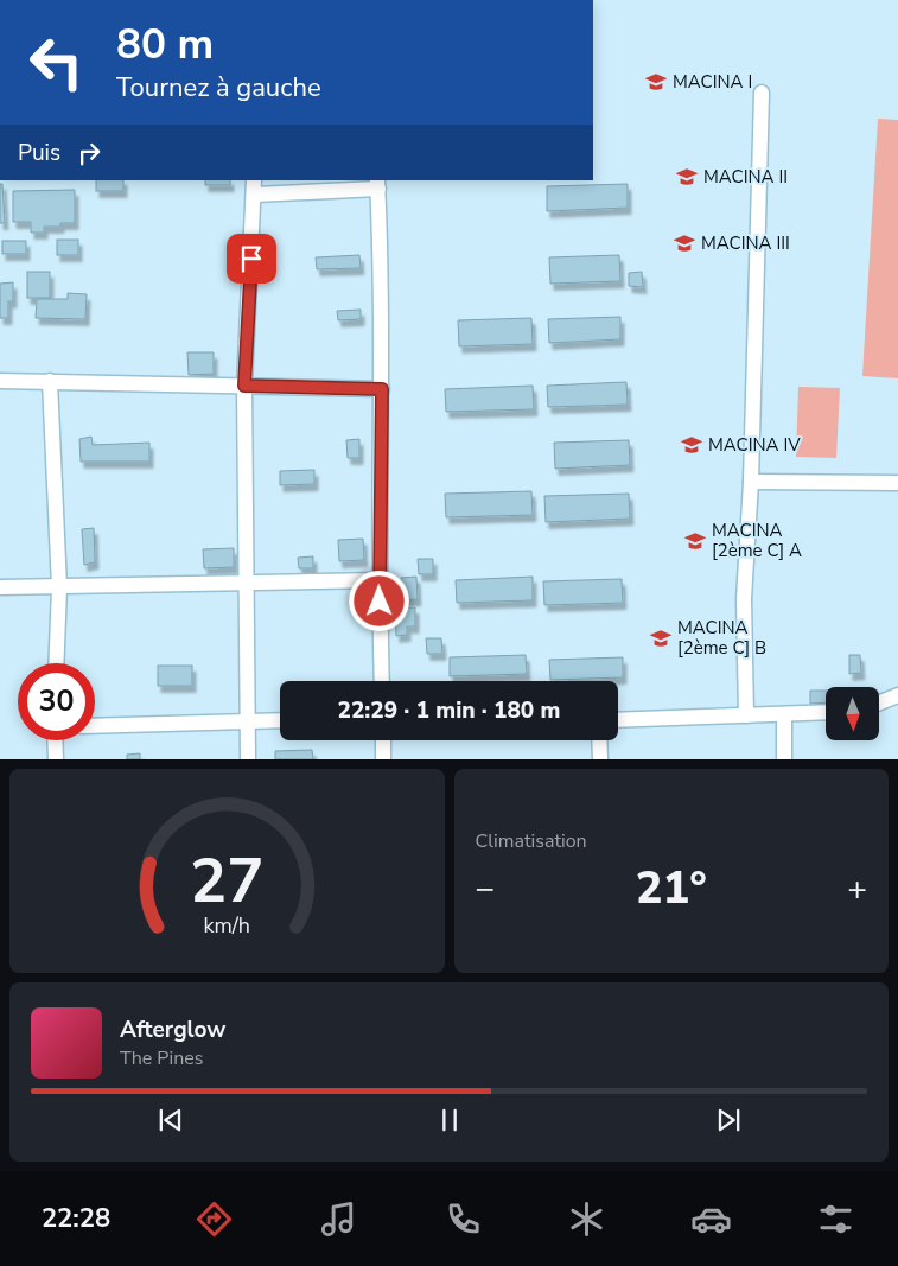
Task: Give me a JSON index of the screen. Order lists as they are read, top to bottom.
{
  "places": {
    "school or university": [
      "MACINA I",
      "MACINA II",
      "MACINA III",
      "MACINA IV",
      "MACINA [2ème C] A",
      "MACINA [2ème C] B"
    ]
  },
  "north": "bottom",
  "page": {
    "turn": ["80 m", "Tournez à gauche"],
    "then": "Puis",
    "limit": "30",
    "trip": "22:29 · 1 min · 180 m",
    "tile": "Climatisation",
    "heat": ["−", "21°", "+"],
    "song": ["Afterglow", "The Pines"],
    "tabs": "22:28",
    "gauge": ["27", "km/h"]
  }
}
